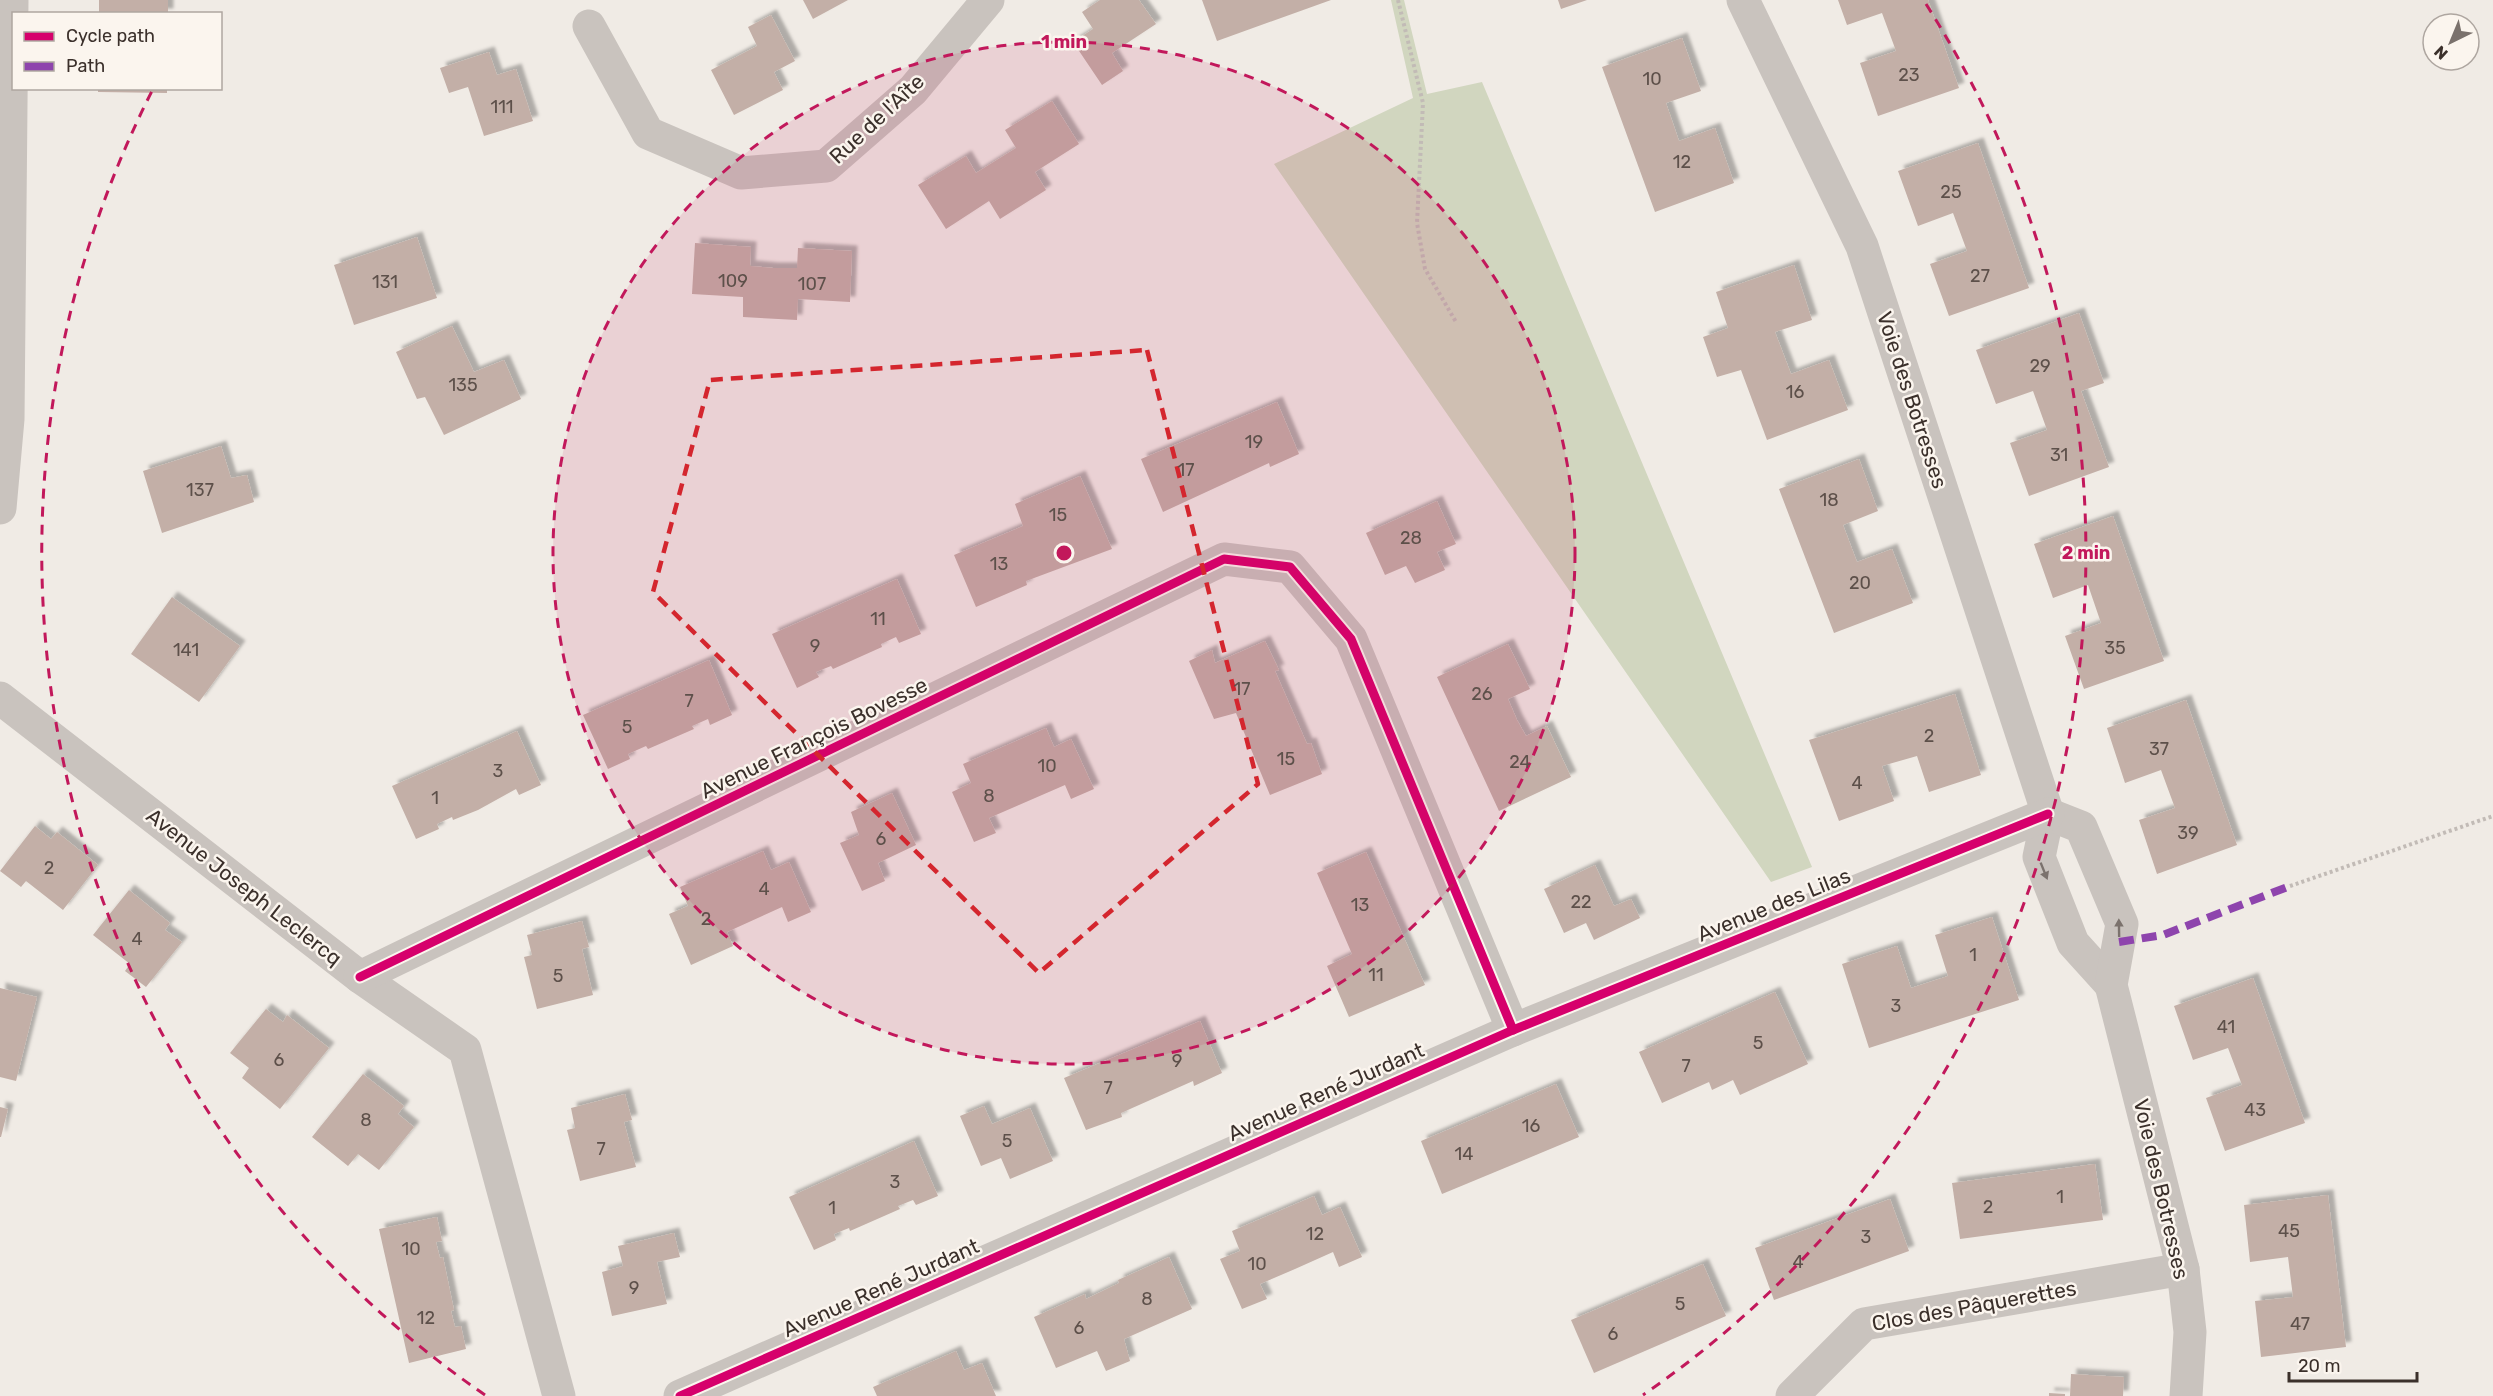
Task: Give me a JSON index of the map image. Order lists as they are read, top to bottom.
{
  "streets": {
    "street": [
      "Rue de l'Aîte",
      "Voie des Botresses",
      "Avenue François Bovesse",
      "Avenue Joseph Leclercq",
      "Avenue des Lilas",
      "Avenue René Jurdant",
      "Clos des Pâquerettes"
    ]
  },
  "crossings": [
    ["Voie des Botresses", "Avenue des Lilas"],
    ["Voie des Botresses", "Clos des Pâquerettes"],
    ["Avenue François Bovesse", "Avenue Joseph Leclercq"],
    ["Avenue François Bovesse", "Avenue des Lilas"],
    ["Avenue François Bovesse", "Avenue René Jurdant"],
    ["Avenue des Lilas", "Avenue René Jurdant"]
  ],
  "house_numbers": [
    "23",
    "10",
    "111",
    "12",
    "25",
    "27",
    "109",
    "131",
    "107",
    "29",
    "135",
    "16",
    "19",
    "31",
    "17",
    "137",
    "18",
    "15",
    "28",
    "13",
    "20",
    "11",
    "9",
    "35",
    "141",
    "17",
    "26",
    "7",
    "5",
    "2",
    "37",
    "15",
    "24",
    "10",
    "3",
    "4",
    "8",
    "1",
    "39",
    "6",
    "2",
    "4",
    "22",
    "13",
    "2",
    "4",
    "1",
    "11",
    "5",
    "3",
    "41",
    "5",
    "6",
    "9",
    "7",
    "7",
    "43",
    "8",
    "16",
    "5",
    "7",
    "14",
    "3",
    "1",
    "2",
    "1",
    "45",
    "12",
    "3",
    "10",
    "4",
    "10",
    "9",
    "8",
    "5",
    "12",
    "47",
    "6",
    "6"
  ],
  "legend": ["Cycle path", "Path"],
  "scale_bar": "20 m",
  "north": "bottom left",
  "rings": ["1 min", "2 min"]
}
